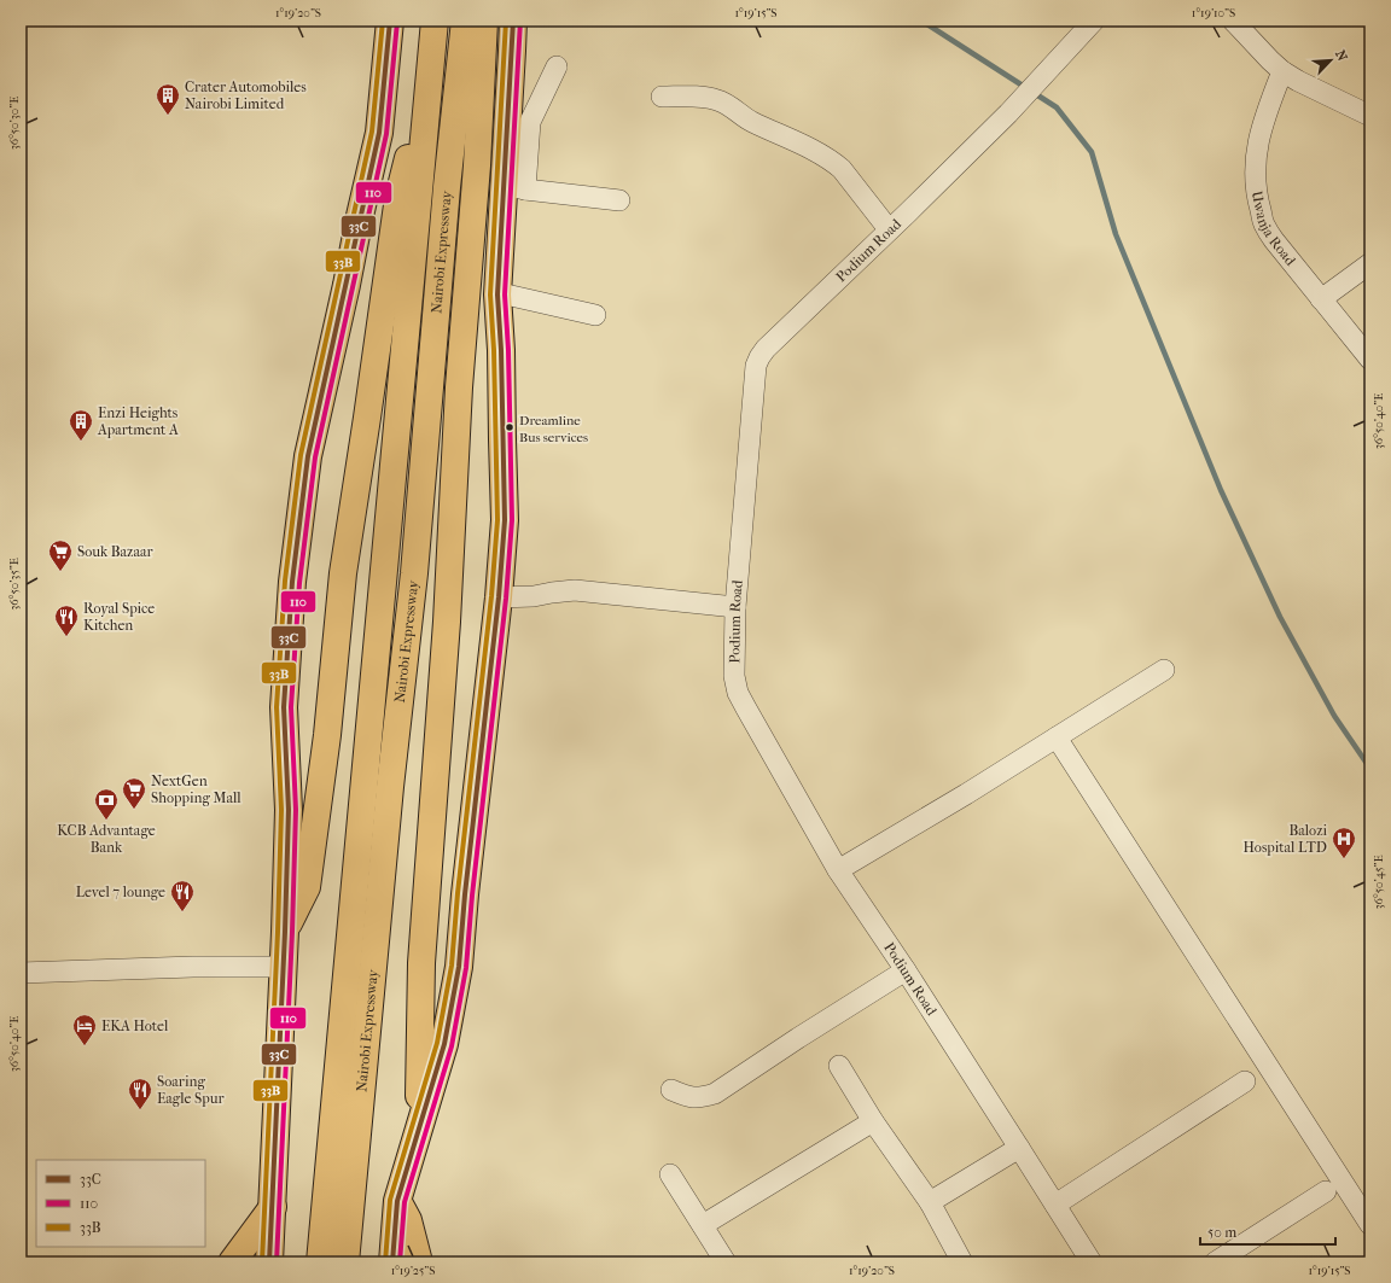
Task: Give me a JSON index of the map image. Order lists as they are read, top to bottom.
{
  "streets": {
    "highway": ["Nairobi Expressway"],
    "street": ["Uwanja Road", "Podium Road"]
  },
  "places": {
    "building": ["Crater Automobiles Nairobi Limited", "Enzi Heights Apartment A"],
    "other": ["Dreamline Bus services"],
    "supermarket": ["Souk Bazaar", "NextGen Shopping Mall"],
    "restaurant": ["Royal Spice Kitchen", "Level 7 lounge", "Soaring Eagle Spur"],
    "bank": ["KCB Advantage Bank"],
    "hospital": ["Balozi Hospital LTD"],
    "hotel": ["EKA Hotel"]
  },
  "lines": ["transit line 33C", "transit line 110", "transit line 33B"],
  "legend": ["33C", "110", "33B"],
  "scale_bar": "50 m",
  "north": "top right",
  "coordinates": [
    "1°19'20\"S",
    "1°19'15\"S",
    "1°19'10\"S",
    "36°50'30\"E",
    "36°50'40\"E",
    "36°50'35\"E",
    "36°50'45\"E",
    "1°19'25\"S"
  ]
}
